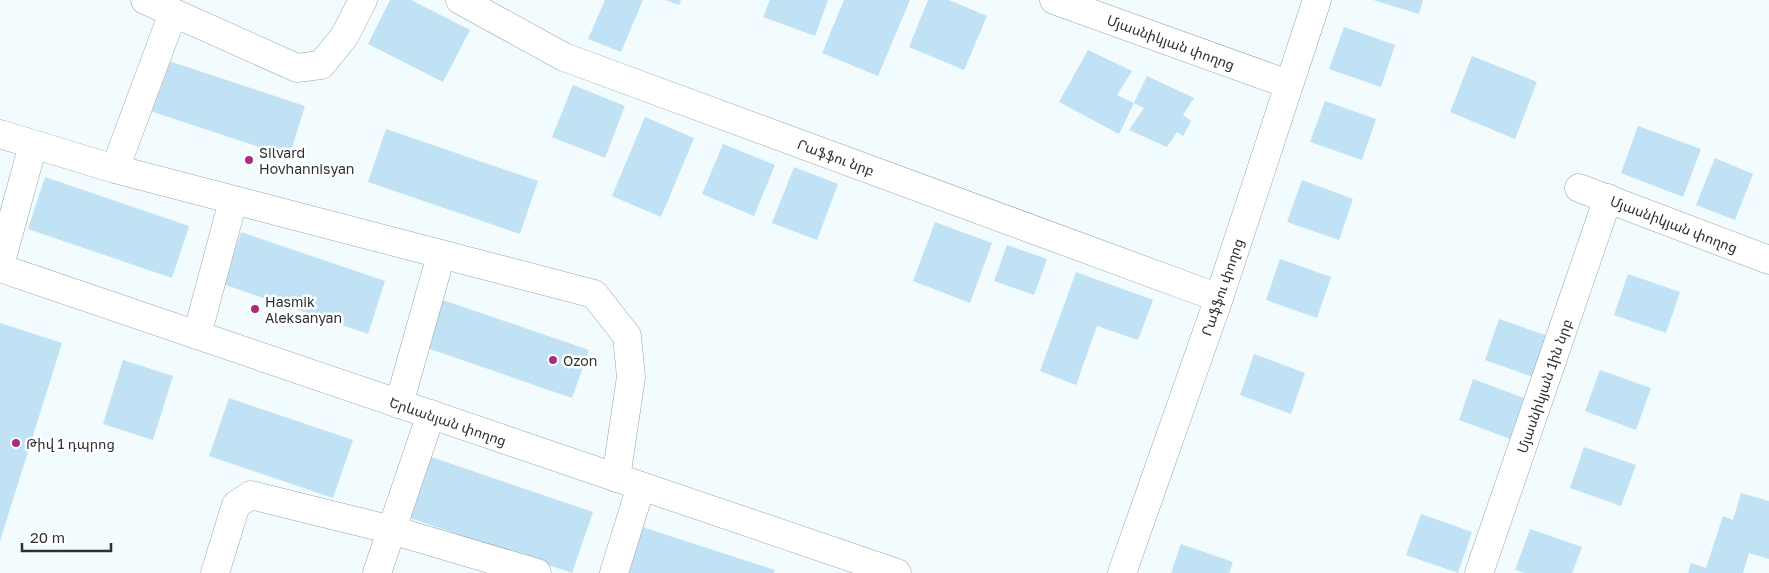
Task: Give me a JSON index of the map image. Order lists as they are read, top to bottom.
{
  "streets": {
    "street": [
      "Մյասնիկյան փողոց",
      "Րաֆֆու նրբ",
      "Րաֆֆու փողոց",
      "Մյասնիկյան 1ին նրբ",
      "Երևանյան փողոց"
    ]
  },
  "crossings": [
    ["Մյասնիկյան փողոց", "Րաֆֆու փողոց"],
    ["Մյասնիկյան փողոց", "Մյասնիկյան 1ին նրբ"],
    ["Րաֆֆու նրբ", "Րաֆֆու փողոց"]
  ],
  "places": [
    "Silvard Hovhannisyan",
    "Hasmik Aleksanyan",
    "Ozon",
    "Թիվ 1 դպրոց"
  ],
  "scale_bar": "20 m"
}
